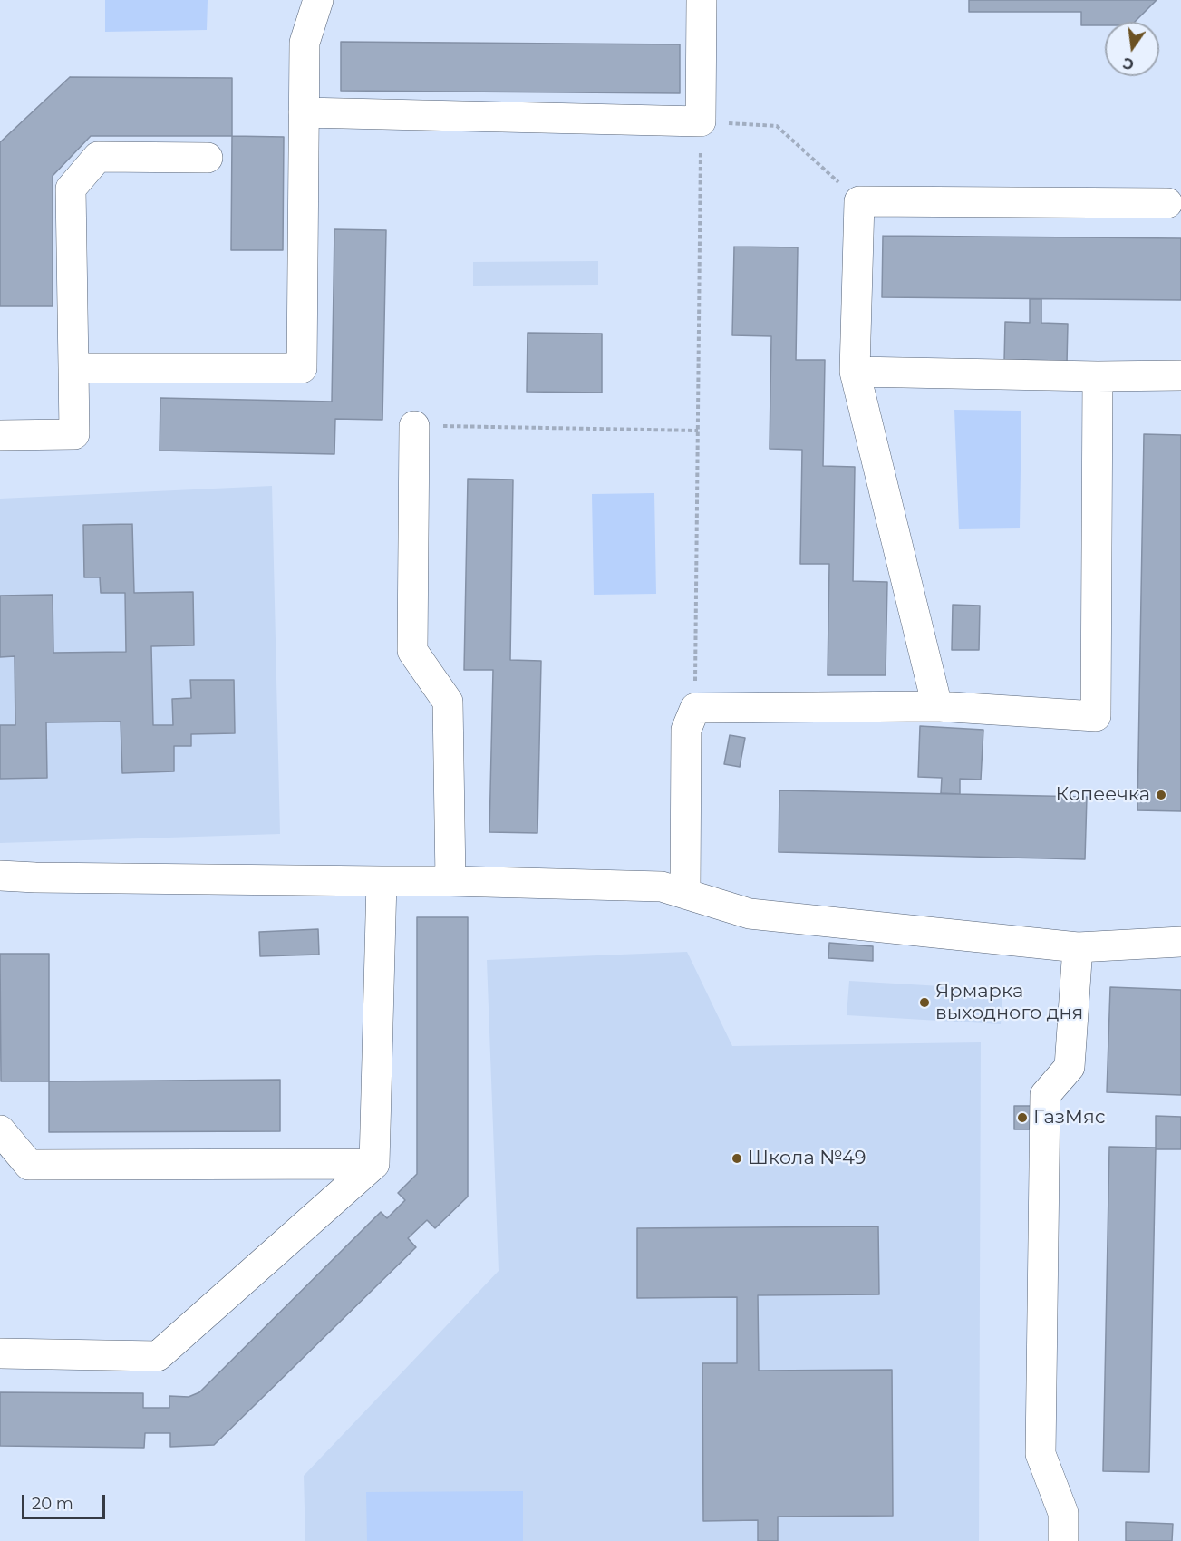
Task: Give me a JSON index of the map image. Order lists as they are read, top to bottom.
{
  "places": [
    "Копеечка",
    "Ярмарка выходного дня",
    "ГазМяс",
    "Школа №49"
  ],
  "scale_bar": "20 m",
  "north": "bottom"
}
